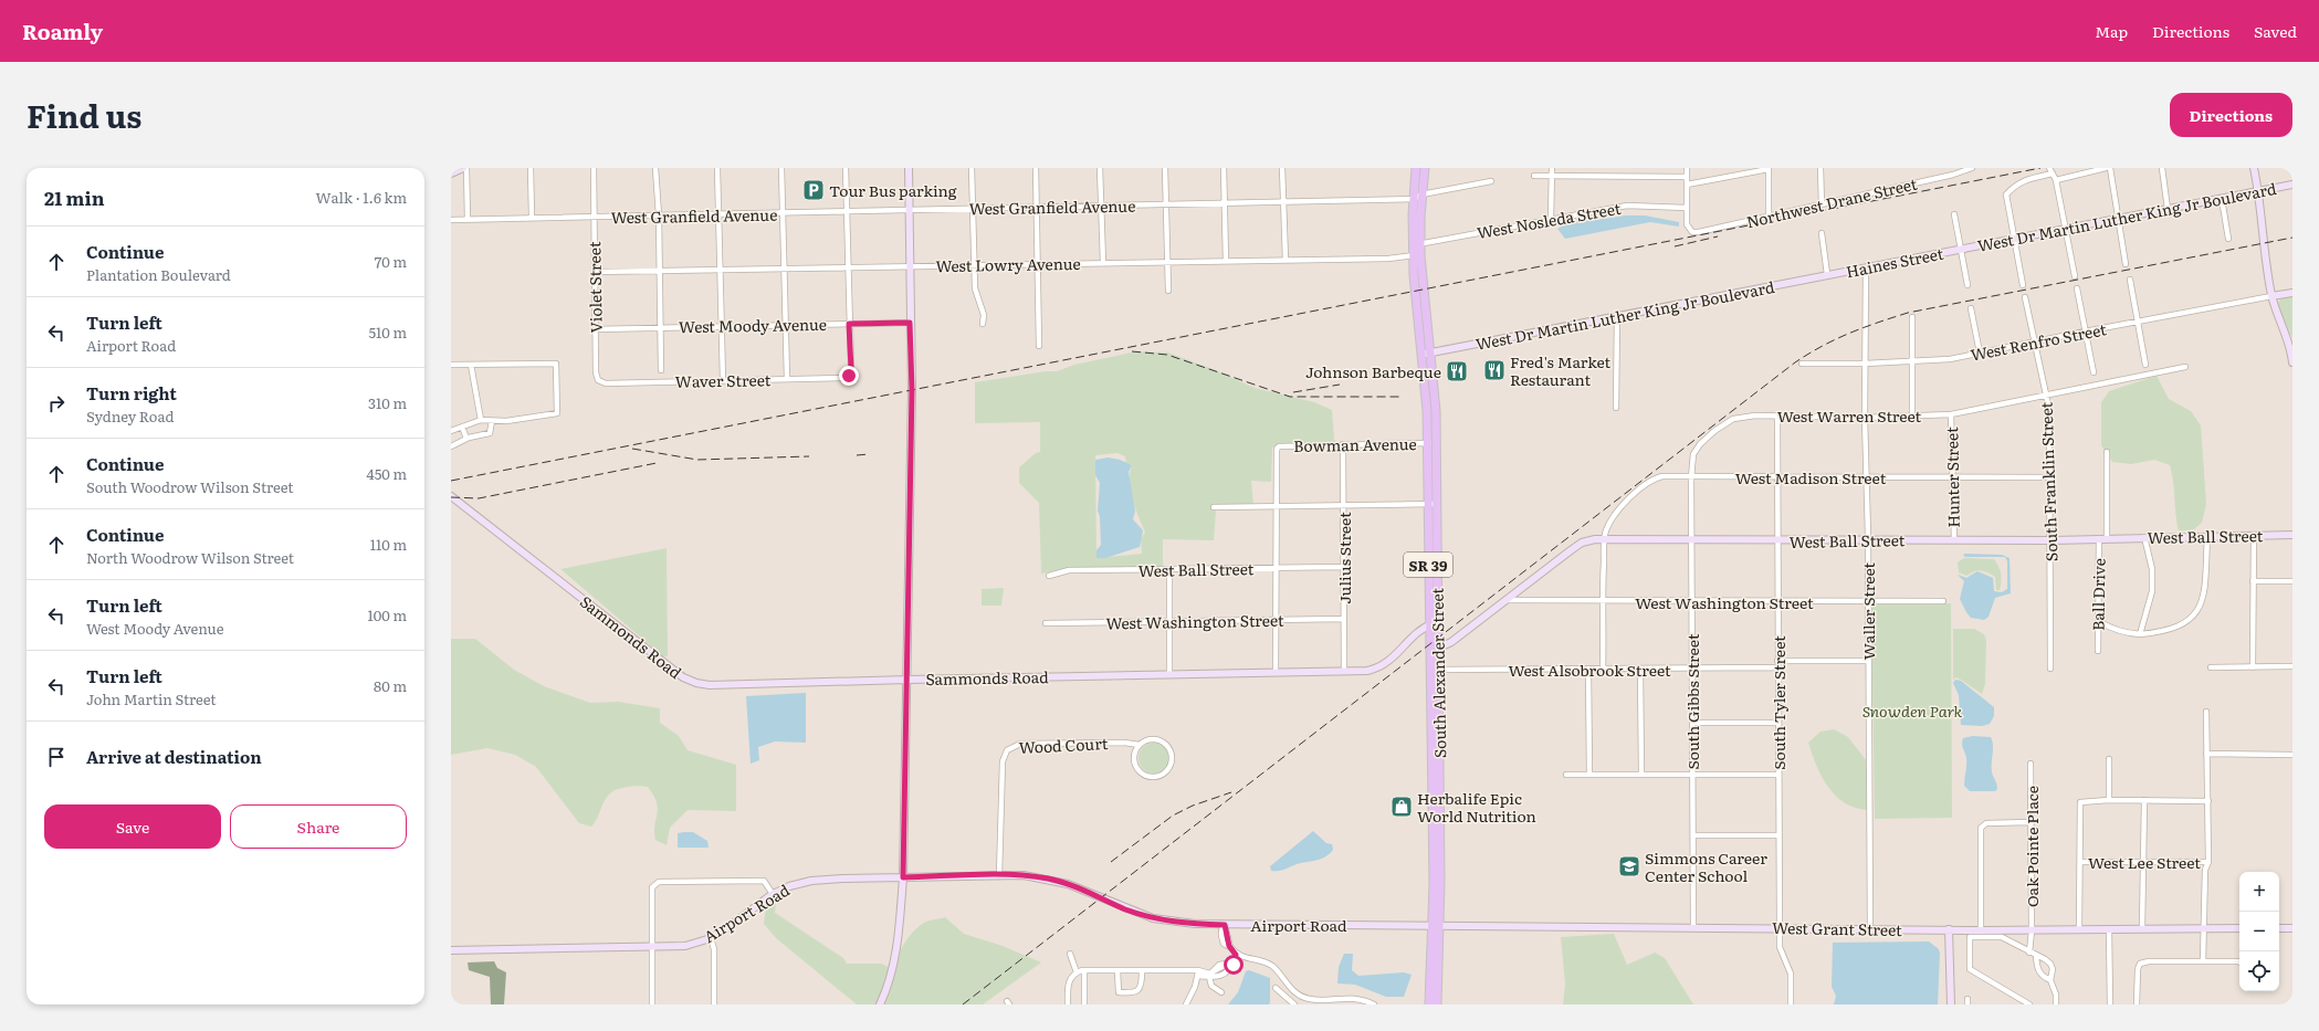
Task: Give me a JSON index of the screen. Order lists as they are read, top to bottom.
{
  "streets": {
    "main road": ["SR 39", "South Alexander Street"],
    "street": [
      "Northwest Drane Street",
      "West Granfield Avenue",
      "West Dr Martin Luther King Jr Boulevard",
      "West Nosleda Street",
      "Haines Street",
      "West Lowry Avenue",
      "Violet Street",
      "West Moody Avenue",
      "West Renfro Street",
      "Waver Street",
      "West Warren Street",
      "Bowman Avenue",
      "West Madison Street",
      "Hunter Street",
      "South Franklin Street",
      "West Ball Street",
      "Julius Street",
      "Ball Drive",
      "West Washington Street",
      "Waller Street",
      "Sammonds Road",
      "West Alsobrook Street",
      "South Gibbs Street",
      "South Tyler Street",
      "Wood Court",
      "Oak Pointe Place",
      "West Lee Street",
      "Airport Road",
      "West Grant Street"
    ]
  },
  "crossings": [
    ["Northwest Drane Street", "West Nosleda Street"],
    ["West Granfield Avenue", "Violet Street"],
    ["West Granfield Avenue", "SR 39"],
    ["West Dr Martin Luther King Jr Boulevard", "Haines Street"],
    ["West Dr Martin Luther King Jr Boulevard", "South Alexander Street"],
    ["West Nosleda Street", "SR 39"],
    ["Haines Street", "Waller Street"],
    ["West Lowry Avenue", "Violet Street"],
    ["West Lowry Avenue", "SR 39"],
    ["West Lowry Avenue", "South Alexander Street"],
    ["Violet Street", "West Moody Avenue"],
    ["Violet Street", "Waver Street"],
    ["West Moody Avenue", "Waver Street"],
    ["West Renfro Street", "South Franklin Street"],
    ["West Renfro Street", "Waller Street"],
    ["West Warren Street", "West Madison Street"],
    ["West Warren Street", "Hunter Street"],
    ["West Warren Street", "South Franklin Street"],
    ["West Warren Street", "Waller Street"],
    ["West Warren Street", "South Gibbs Street"],
    ["West Warren Street", "South Tyler Street"],
    ["Bowman Avenue", "Julius Street"],
    ["Bowman Avenue", "South Alexander Street"],
    ["West Madison Street", "Hunter Street"],
    ["West Madison Street", "South Franklin Street"],
    ["West Madison Street", "West Ball Street"],
    ["West Madison Street", "West Washington Street"],
    ["West Madison Street", "Waller Street"],
    ["West Madison Street", "West Alsobrook Street"],
    ["West Madison Street", "South Gibbs Street"],
    ["West Madison Street", "South Tyler Street"],
    ["Hunter Street", "West Ball Street"],
    ["South Franklin Street", "West Ball Street"],
    ["West Ball Street", "Julius Street"],
    ["West Ball Street", "Ball Drive"],
    ["West Ball Street", "West Washington Street"],
    ["West Ball Street", "Waller Street"],
    ["West Ball Street", "South Alexander Street"],
    ["West Ball Street", "South Gibbs Street"],
    ["West Ball Street", "South Tyler Street"],
    ["Julius Street", "West Washington Street"],
    ["Julius Street", "Sammonds Road"],
    ["SR 39", "South Alexander Street"],
    ["West Washington Street", "Waller Street"],
    ["West Washington Street", "South Gibbs Street"],
    ["West Washington Street", "South Tyler Street"],
    ["Waller Street", "West Grant Street"],
    ["Sammonds Road", "South Alexander Street"],
    ["West Alsobrook Street", "South Alexander Street"],
    ["West Alsobrook Street", "South Gibbs Street"],
    ["West Alsobrook Street", "South Tyler Street"],
    ["South Alexander Street", "Airport Road"],
    ["South Alexander Street", "West Grant Street"],
    ["South Gibbs Street", "West Grant Street"],
    ["South Tyler Street", "West Grant Street"],
    ["Wood Court", "Airport Road"],
    ["Oak Pointe Place", "West Grant Street"],
    ["Airport Road", "West Grant Street"]
  ],
  "parks": ["Snowden Park"],
  "places": {
    "parking": ["Tour Bus parking"],
    "restaurant": ["Fred's Market Restaurant", "Johnson Barbeque"],
    "shop": ["Herbalife Epic World Nutrition"],
    "school or university": ["Simmons Career Center School"]
  },
  "page": {
    "header": "Roamly",
    "nav": ["Map", "Directions", "Saved"],
    "title": "Find us",
    "buttons": [
      "Directions",
      ["Save", "Share"]
    ],
    "heading": ["21 min", "Walk · 1.6 km"],
    "list": [
      ["Continue", "Plantation Boulevard", "70 m"],
      ["Turn left", "Airport Road", "510 m"],
      ["Turn right", "Sydney Road", "310 m"],
      ["Continue", "South Woodrow Wilson Street", "450 m"],
      ["Continue", "North Woodrow Wilson Street", "110 m"],
      ["Turn left", "West Moody Avenue", "100 m"],
      ["Turn left", "John Martin Street", "80 m"],
      "Arrive at destination"
    ],
    "map_buttons": ["+", "−"]
  }
}
